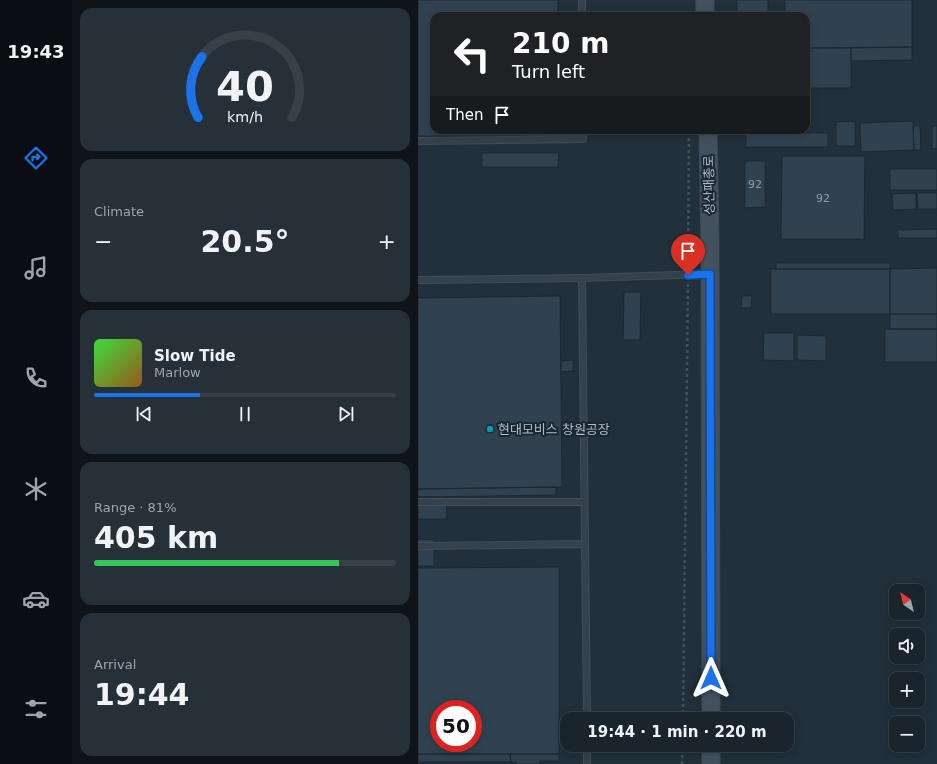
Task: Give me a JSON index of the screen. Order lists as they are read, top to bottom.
{
  "streets": {
    "main road": ["성산패총로"]
  },
  "places": ["현대모비스 창원공장"],
  "house_numbers": ["92", "92"],
  "north": "top left",
  "page": {
    "tabs": "19:43",
    "turn": ["210 m", "Turn left"],
    "then": "Then",
    "tile": [
      "Climate",
      ["Range · 81%", "405 km"],
      ["Arrival", "19:44"]
    ],
    "heat": ["−", "20.5°", "+"],
    "song": ["Slow Tide", "Marlow"],
    "map_buttons": ["+", "−"],
    "limit": "50",
    "trip": "19:44 · 1 min · 220 m",
    "gauge": ["40", "km/h"]
  }
}
